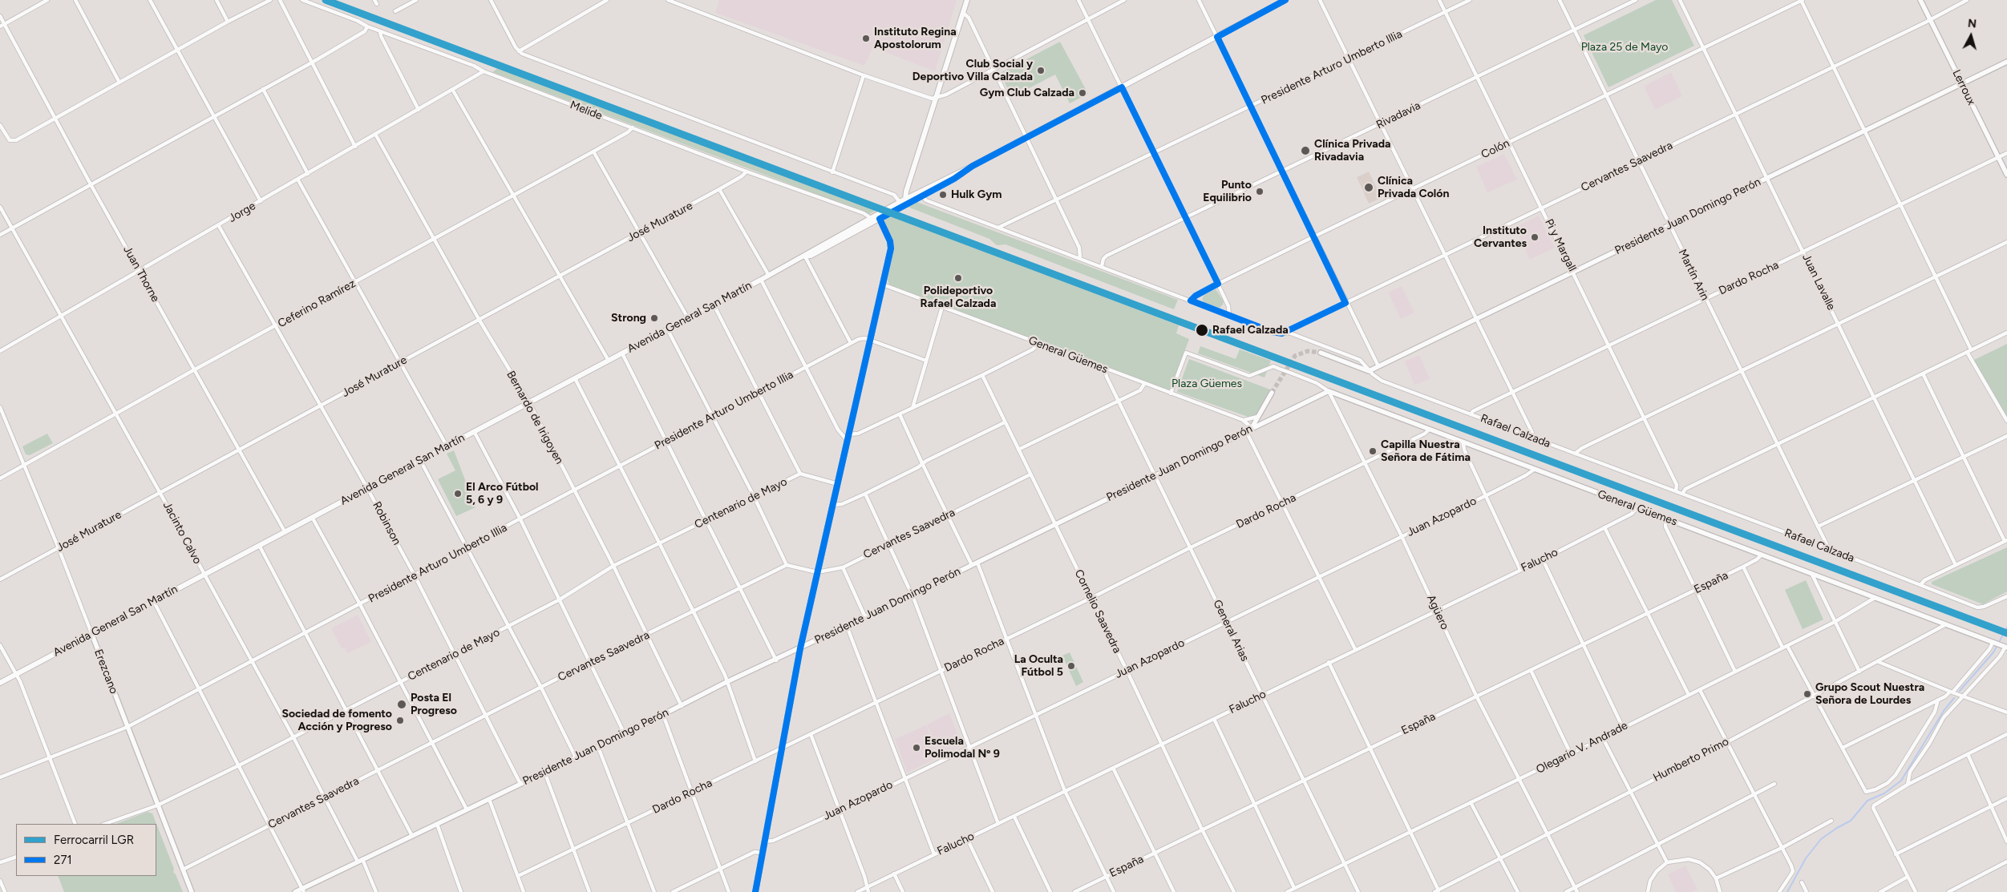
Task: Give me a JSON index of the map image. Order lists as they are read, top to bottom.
{
  "streets": {
    "main road": ["Avenida General San Martín"],
    "street": [
      "Presidente Arturo Umberto Illia",
      "Lerroux",
      "Melide",
      "Rivadavia",
      "Colón",
      "Cervantes Saavedra",
      "Jorge",
      "Presidente Juan Domingo Perón",
      "José Murature",
      "Pi y Margall",
      "Juan Thorne",
      "Martín Arin",
      "Dardo Rocha",
      "Juan Lavalle",
      "Ceferino Ramírez",
      "General Güemes",
      "Bernardo de Irigoyen",
      "Rafael Calzada",
      "Centenario de Mayo",
      "Juan Azopardo",
      "Robinson",
      "Jacinto Calvo",
      "Falucho",
      "España",
      "Cornelio Saavedra",
      "Agüero",
      "General Arias",
      "Erezcano",
      "Olegario V. Andrade",
      "Humberto Primo"
    ]
  },
  "crossings": [
    ["Presidente Arturo Umberto Illia", "Pi y Margall"],
    ["Presidente Arturo Umberto Illia", "Bernardo de Irigoyen"],
    ["Presidente Arturo Umberto Illia", "Rafael Calzada"],
    ["Presidente Arturo Umberto Illia", "Robinson"],
    ["Presidente Arturo Umberto Illia", "Jacinto Calvo"],
    ["Presidente Arturo Umberto Illia", "Erezcano"],
    ["Lerroux", "Cervantes Saavedra"],
    ["Lerroux", "Presidente Juan Domingo Perón"],
    ["Lerroux", "Dardo Rocha"],
    ["Melide", "Jorge"],
    ["Melide", "José Murature"],
    ["Melide", "Ceferino Ramírez"],
    ["Melide", "Avenida General San Martín"],
    ["Rivadavia", "Pi y Margall"],
    ["Rivadavia", "Martín Arin"],
    ["Rivadavia", "Rafael Calzada"],
    ["Colón", "Pi y Margall"],
    ["Colón", "Martín Arin"],
    ["Colón", "Juan Lavalle"],
    ["Colón", "Rafael Calzada"],
    ["Cervantes Saavedra", "Pi y Margall"],
    ["Cervantes Saavedra", "Martín Arin"],
    ["Cervantes Saavedra", "Juan Lavalle"],
    ["Cervantes Saavedra", "Bernardo de Irigoyen"],
    ["Cervantes Saavedra", "Rafael Calzada"],
    ["Cervantes Saavedra", "Robinson"],
    ["Cervantes Saavedra", "Jacinto Calvo"],
    ["Cervantes Saavedra", "Cornelio Saavedra"],
    ["Cervantes Saavedra", "Erezcano"],
    ["Jorge", "Juan Thorne"],
    ["Jorge", "Bernardo de Irigoyen"],
    ["Jorge", "Robinson"],
    ["Jorge", "Jacinto Calvo"],
    ["Presidente Juan Domingo Perón", "Pi y Margall"],
    ["Presidente Juan Domingo Perón", "Martín Arin"],
    ["Presidente Juan Domingo Perón", "Juan Lavalle"],
    ["Presidente Juan Domingo Perón", "General Güemes"],
    ["Presidente Juan Domingo Perón", "Bernardo de Irigoyen"],
    ["Presidente Juan Domingo Perón", "Rafael Calzada"],
    ["Presidente Juan Domingo Perón", "Robinson"],
    ["Presidente Juan Domingo Perón", "Jacinto Calvo"],
    ["Presidente Juan Domingo Perón", "Cornelio Saavedra"],
    ["Presidente Juan Domingo Perón", "Agüero"],
    ["Presidente Juan Domingo Perón", "General Arias"],
    ["José Murature", "Juan Thorne"],
    ["José Murature", "Bernardo de Irigoyen"],
    ["José Murature", "Robinson"],
    ["José Murature", "Jacinto Calvo"],
    ["José Murature", "Erezcano"],
    ["Pi y Margall", "Dardo Rocha"],
    ["Pi y Margall", "Rafael Calzada"],
    ["Juan Thorne", "Ceferino Ramírez"],
    ["Juan Thorne", "Avenida General San Martín"],
    ["Martín Arin", "Dardo Rocha"],
    ["Martín Arin", "Rafael Calzada"],
    ["Dardo Rocha", "Juan Lavalle"],
    ["Dardo Rocha", "General Güemes"],
    ["Dardo Rocha", "Rafael Calzada"],
    ["Dardo Rocha", "Cornelio Saavedra"],
    ["Dardo Rocha", "Agüero"],
    ["Dardo Rocha", "General Arias"],
    ["Ceferino Ramírez", "Bernardo de Irigoyen"],
    ["Ceferino Ramírez", "Robinson"],
    ["Ceferino Ramírez", "Jacinto Calvo"],
    ["Ceferino Ramírez", "Erezcano"],
    ["Avenida General San Martín", "Bernardo de Irigoyen"],
    ["Avenida General San Martín", "Rafael Calzada"],
    ["Avenida General San Martín", "Robinson"],
    ["Avenida General San Martín", "Jacinto Calvo"],
    ["Avenida General San Martín", "Erezcano"],
    ["General Güemes", "Juan Azopardo"],
    ["General Güemes", "Falucho"],
    ["General Güemes", "España"],
    ["General Güemes", "Agüero"],
    ["General Güemes", "General Arias"],
    ["General Güemes", "Olegario V. Andrade"],
    ["General Güemes", "Humberto Primo"],
    ["Bernardo de Irigoyen", "Centenario de Mayo"],
    ["Centenario de Mayo", "Robinson"],
    ["Centenario de Mayo", "Jacinto Calvo"],
    ["Centenario de Mayo", "Erezcano"],
    ["Juan Azopardo", "Cornelio Saavedra"],
    ["Juan Azopardo", "Agüero"],
    ["Juan Azopardo", "General Arias"],
    ["Falucho", "Cornelio Saavedra"],
    ["Falucho", "Agüero"],
    ["Falucho", "General Arias"],
    ["España", "Cornelio Saavedra"],
    ["España", "Agüero"],
    ["España", "General Arias"],
    ["Agüero", "Olegario V. Andrade"],
    ["Agüero", "Humberto Primo"],
    ["General Arias", "Olegario V. Andrade"]
  ],
  "parks": ["Plaza 25 de Mayo", "Plaza Güemes"],
  "places": [
    "Instituto Regina Apostolorum",
    "Club Social y Deportivo Villa Calzada",
    "Gym Club Calzada",
    "Clínica Privada Rivadavia",
    "Clínica Privada Colón",
    "Punto Equilibrio",
    "Hulk Gym",
    "Instituto Cervantes",
    "Polideportivo Rafael Calzada",
    "Strong",
    "Rafael Calzada",
    "Capilla Nuestra Señora de Fátima",
    "El Arco Fútbol 5, 6 y 9",
    "La Oculta Fútbol 5",
    "Grupo Scout Nuestra Señora de Lourdes",
    "Posta El Progreso",
    "Sociedad de fomento Acción y Progreso",
    "Escuela Polimodal Nº 9"
  ],
  "lines": ["rail line LGR", "transit line 271"],
  "legend": ["Ferrocarril LGR", "271"],
  "north": "top"
}
